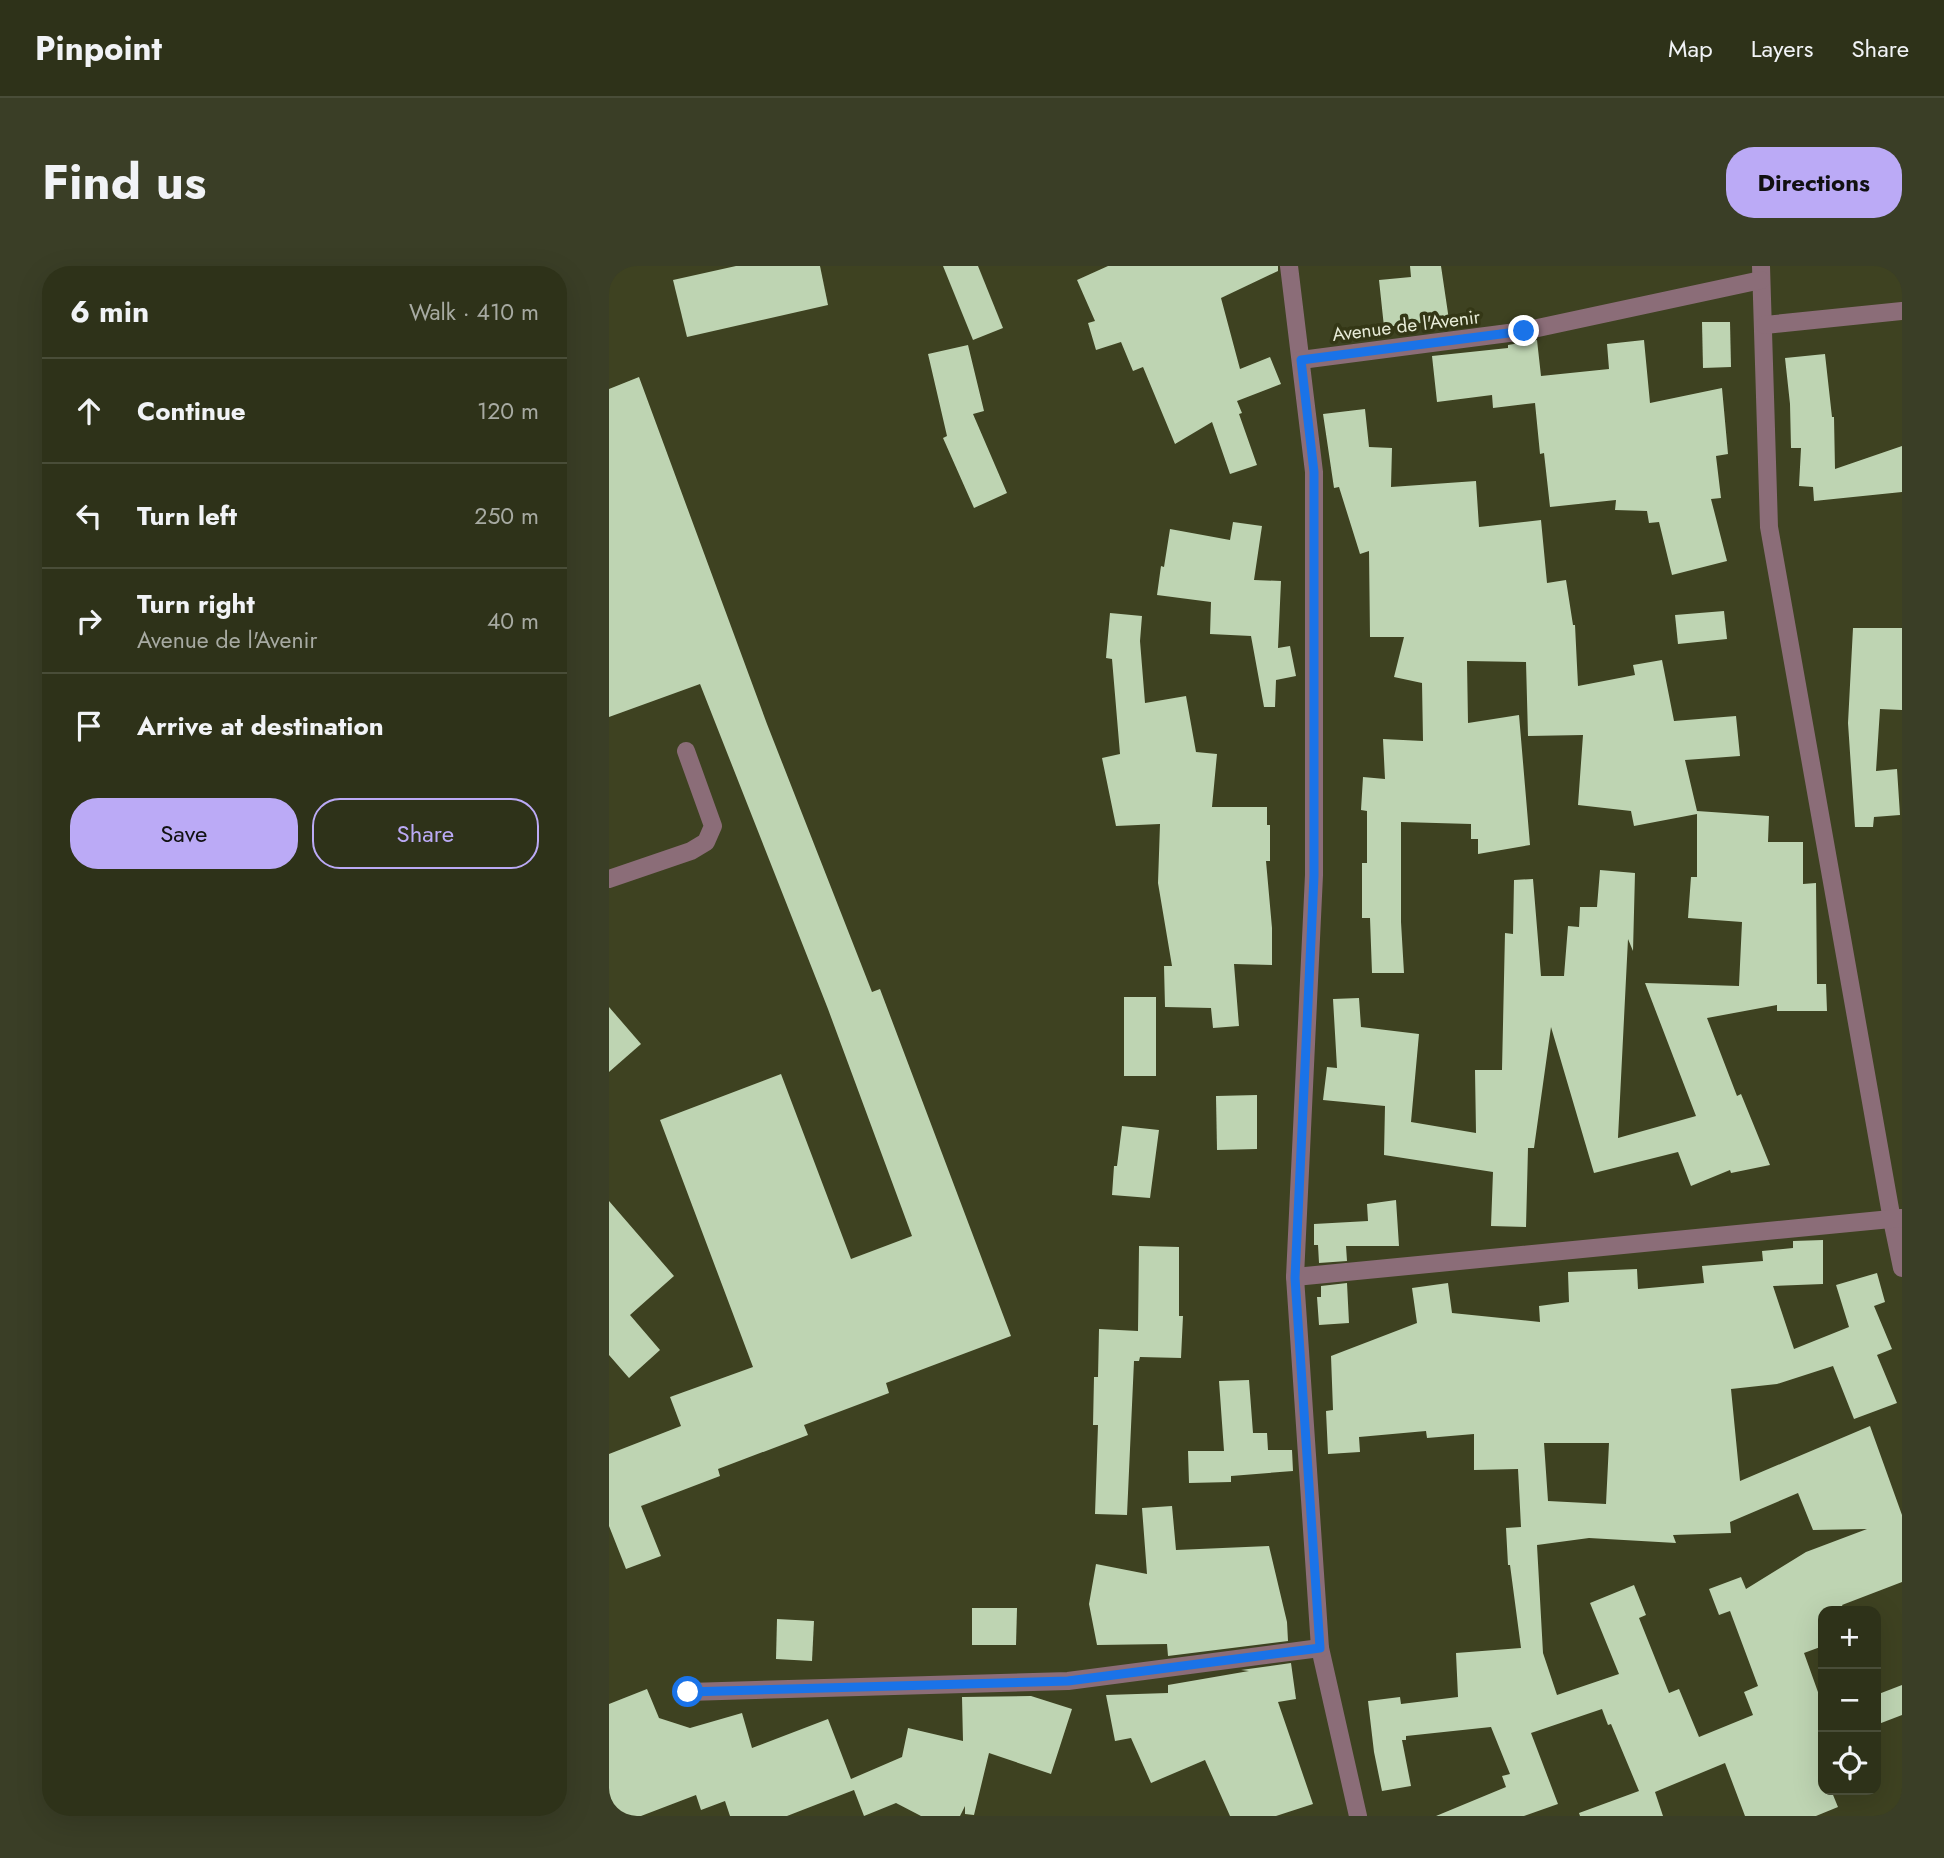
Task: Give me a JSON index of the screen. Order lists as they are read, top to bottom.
{
  "streets": {
    "street": ["Avenue de l'Avenir"]
  },
  "page": {
    "header": "Pinpoint",
    "nav": ["Map", "Layers", "Share"],
    "title": "Find us",
    "buttons": [
      "Directions",
      ["Save", "Share"]
    ],
    "heading": ["6 min", "Walk · 410 m"],
    "list": [
      ["Continue", "120 m"],
      ["Turn left", "250 m"],
      ["Turn right", "Avenue de l'Avenir", "40 m"],
      "Arrive at destination"
    ],
    "map_buttons": ["+", "−"]
  }
}
